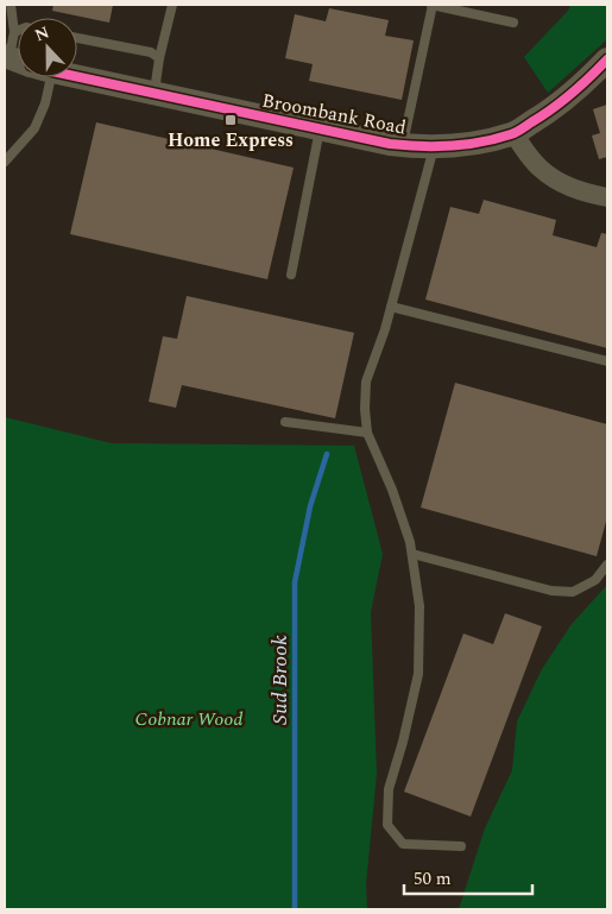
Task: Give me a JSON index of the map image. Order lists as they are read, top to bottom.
{
  "streets": {
    "street": ["Broombank Road"]
  },
  "water": ["Sud Brook"],
  "parks": ["Cobnar Wood"],
  "places": {
    "transit": ["Home Express"]
  },
  "scale_bar": "50 m",
  "north": "top"
}
